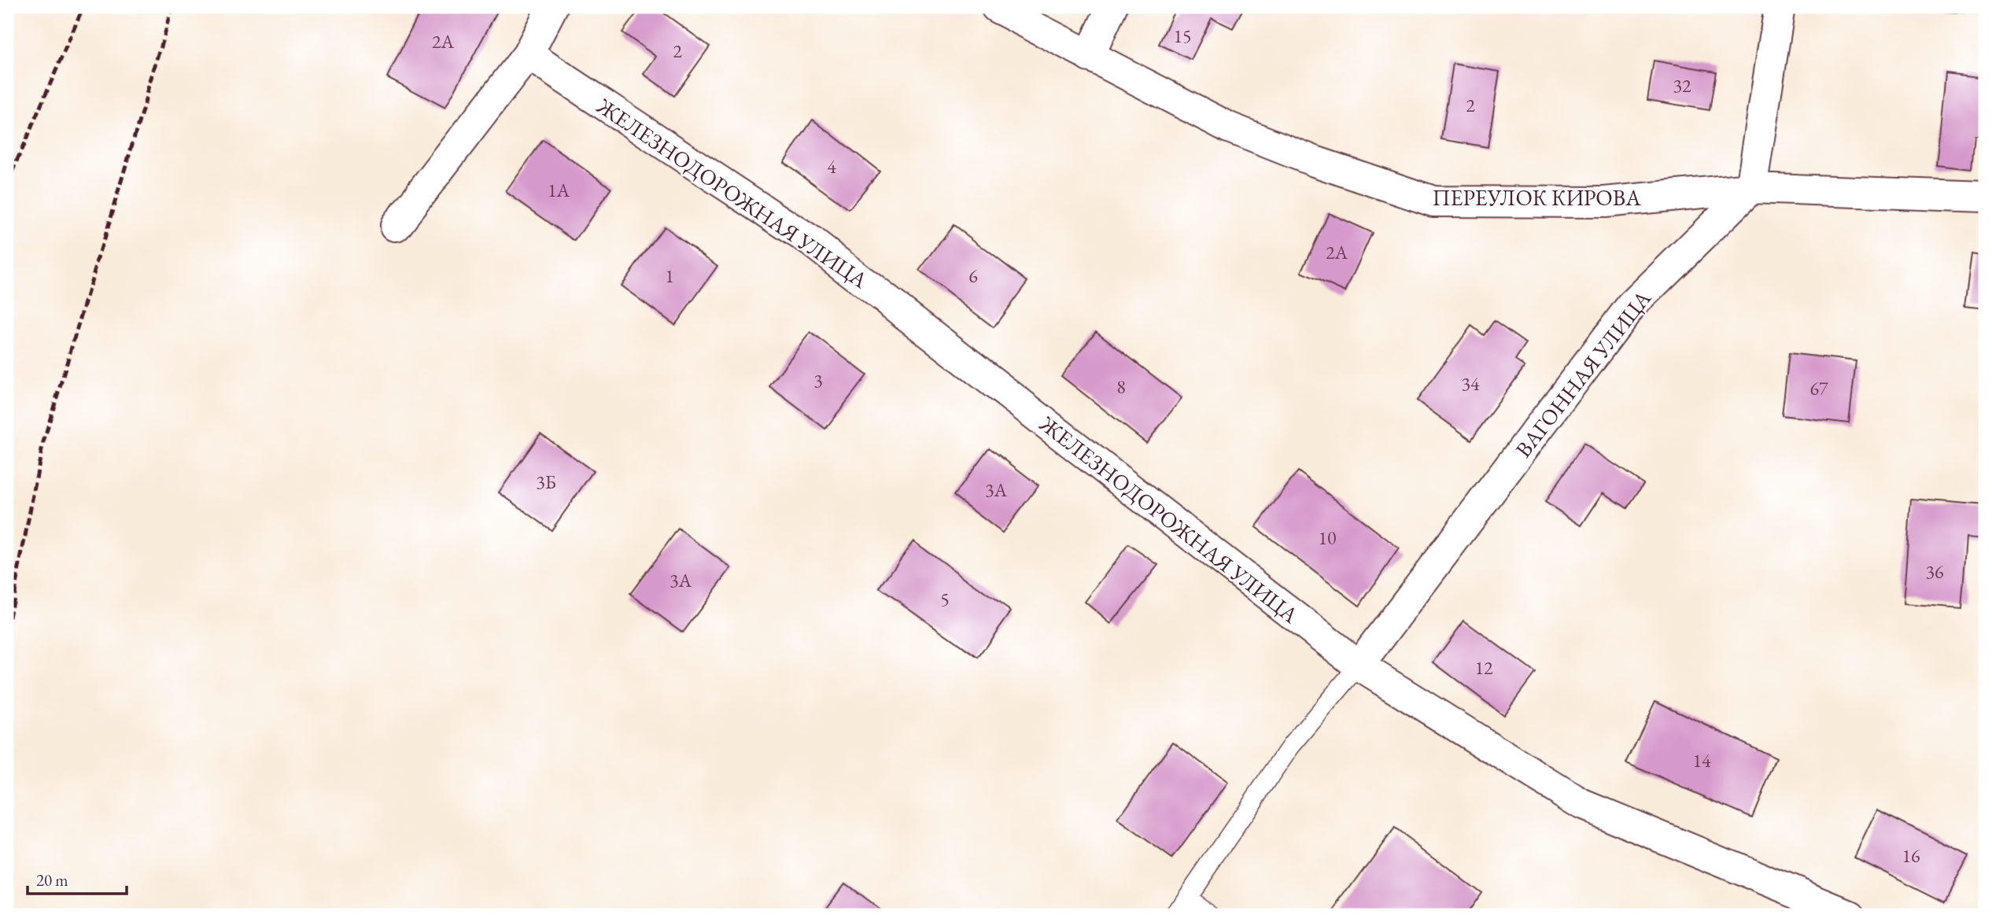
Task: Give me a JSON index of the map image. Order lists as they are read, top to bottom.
{
  "streets": {
    "street": ["ЖЕЛЕЗНОДОРОЖНАЯ УЛИЦА", "ПЕРЕУЛОК КИРОВА", "ВАГОННАЯ УЛИЦА"]
  },
  "crossings": [
    ["ЖЕЛЕЗНОДОРОЖНАЯ УЛИЦА", "ВАГОННАЯ УЛИЦА"],
    ["ПЕРЕУЛОК КИРОВА", "ВАГОННАЯ УЛИЦА"]
  ],
  "house_numbers": [
    "15",
    "2А",
    "2",
    "32",
    "2",
    "4",
    "1А",
    "2А",
    "1",
    "6",
    "3",
    "34",
    "8",
    "67",
    "3Б",
    "3А",
    "10",
    "36",
    "3А",
    "5",
    "12",
    "14",
    "16"
  ],
  "scale_bar": "20 m"
}
